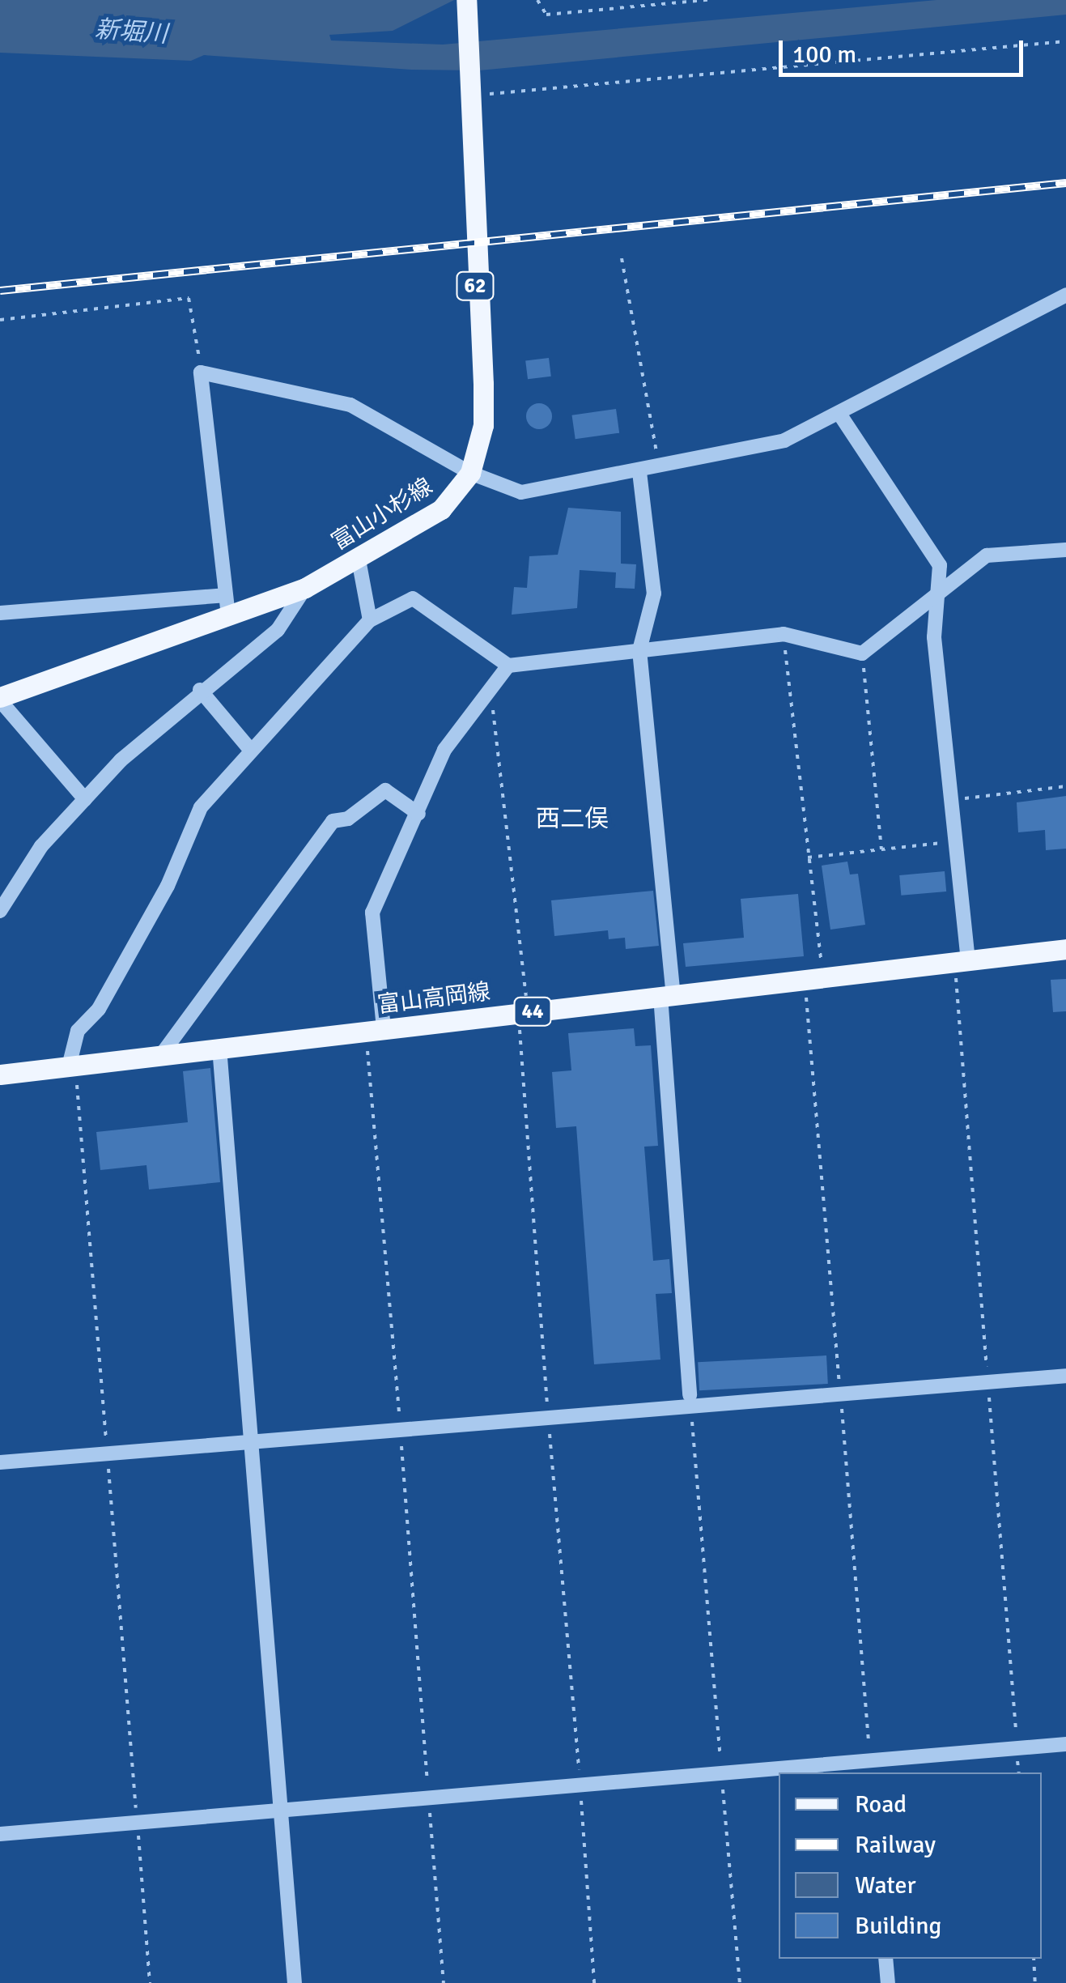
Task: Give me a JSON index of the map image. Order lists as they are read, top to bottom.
{
  "streets": {
    "main road": [
      "62",
      "富山小杉線",
      "富山高岡線",
      "44"
    ]
  },
  "districts": ["西二俣"],
  "water": ["新堀川"],
  "legend": [
    "Road",
    "Railway",
    "Water",
    "Building"
  ],
  "scale_bar": "100 m"
}
